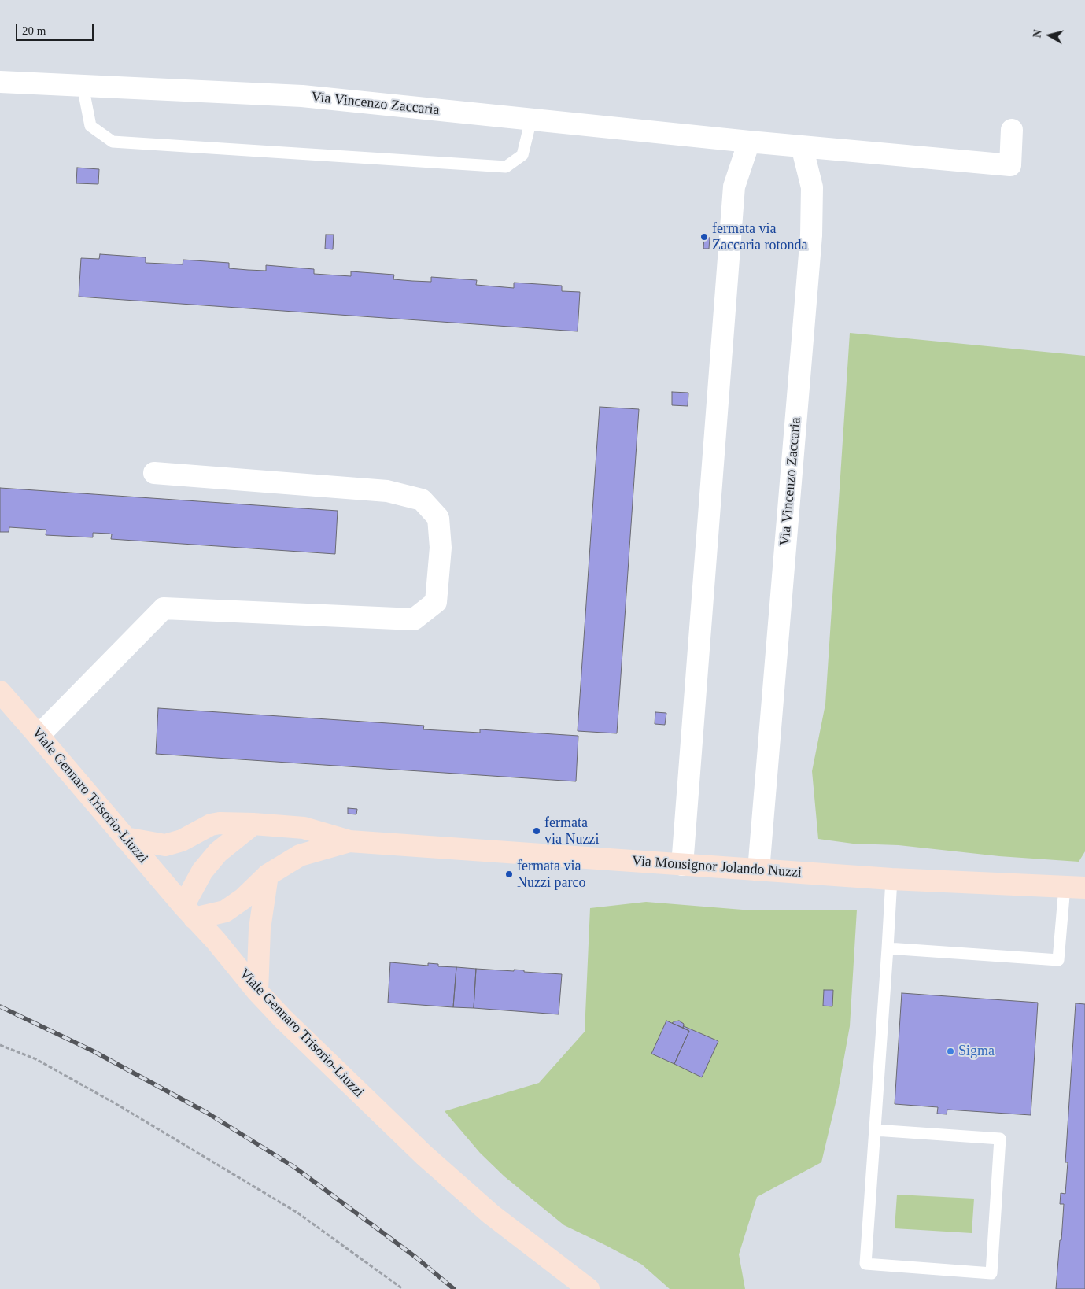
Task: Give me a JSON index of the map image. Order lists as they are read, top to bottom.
{
  "streets": {
    "street": ["Via Vincenzo Zaccaria", "Viale Gennaro Trisorio-Liuzzi", "Via Monsignor Jolando Nuzzi"]
  },
  "crossings": [
    ["Via Vincenzo Zaccaria", "Via Monsignor Jolando Nuzzi"]
  ],
  "places": [
    "fermata via Zaccaria rotonda",
    "fermata via Nuzzi",
    "fermata via Nuzzi parco",
    "Sigma"
  ],
  "scale_bar": "20 m",
  "north": "left"
}
